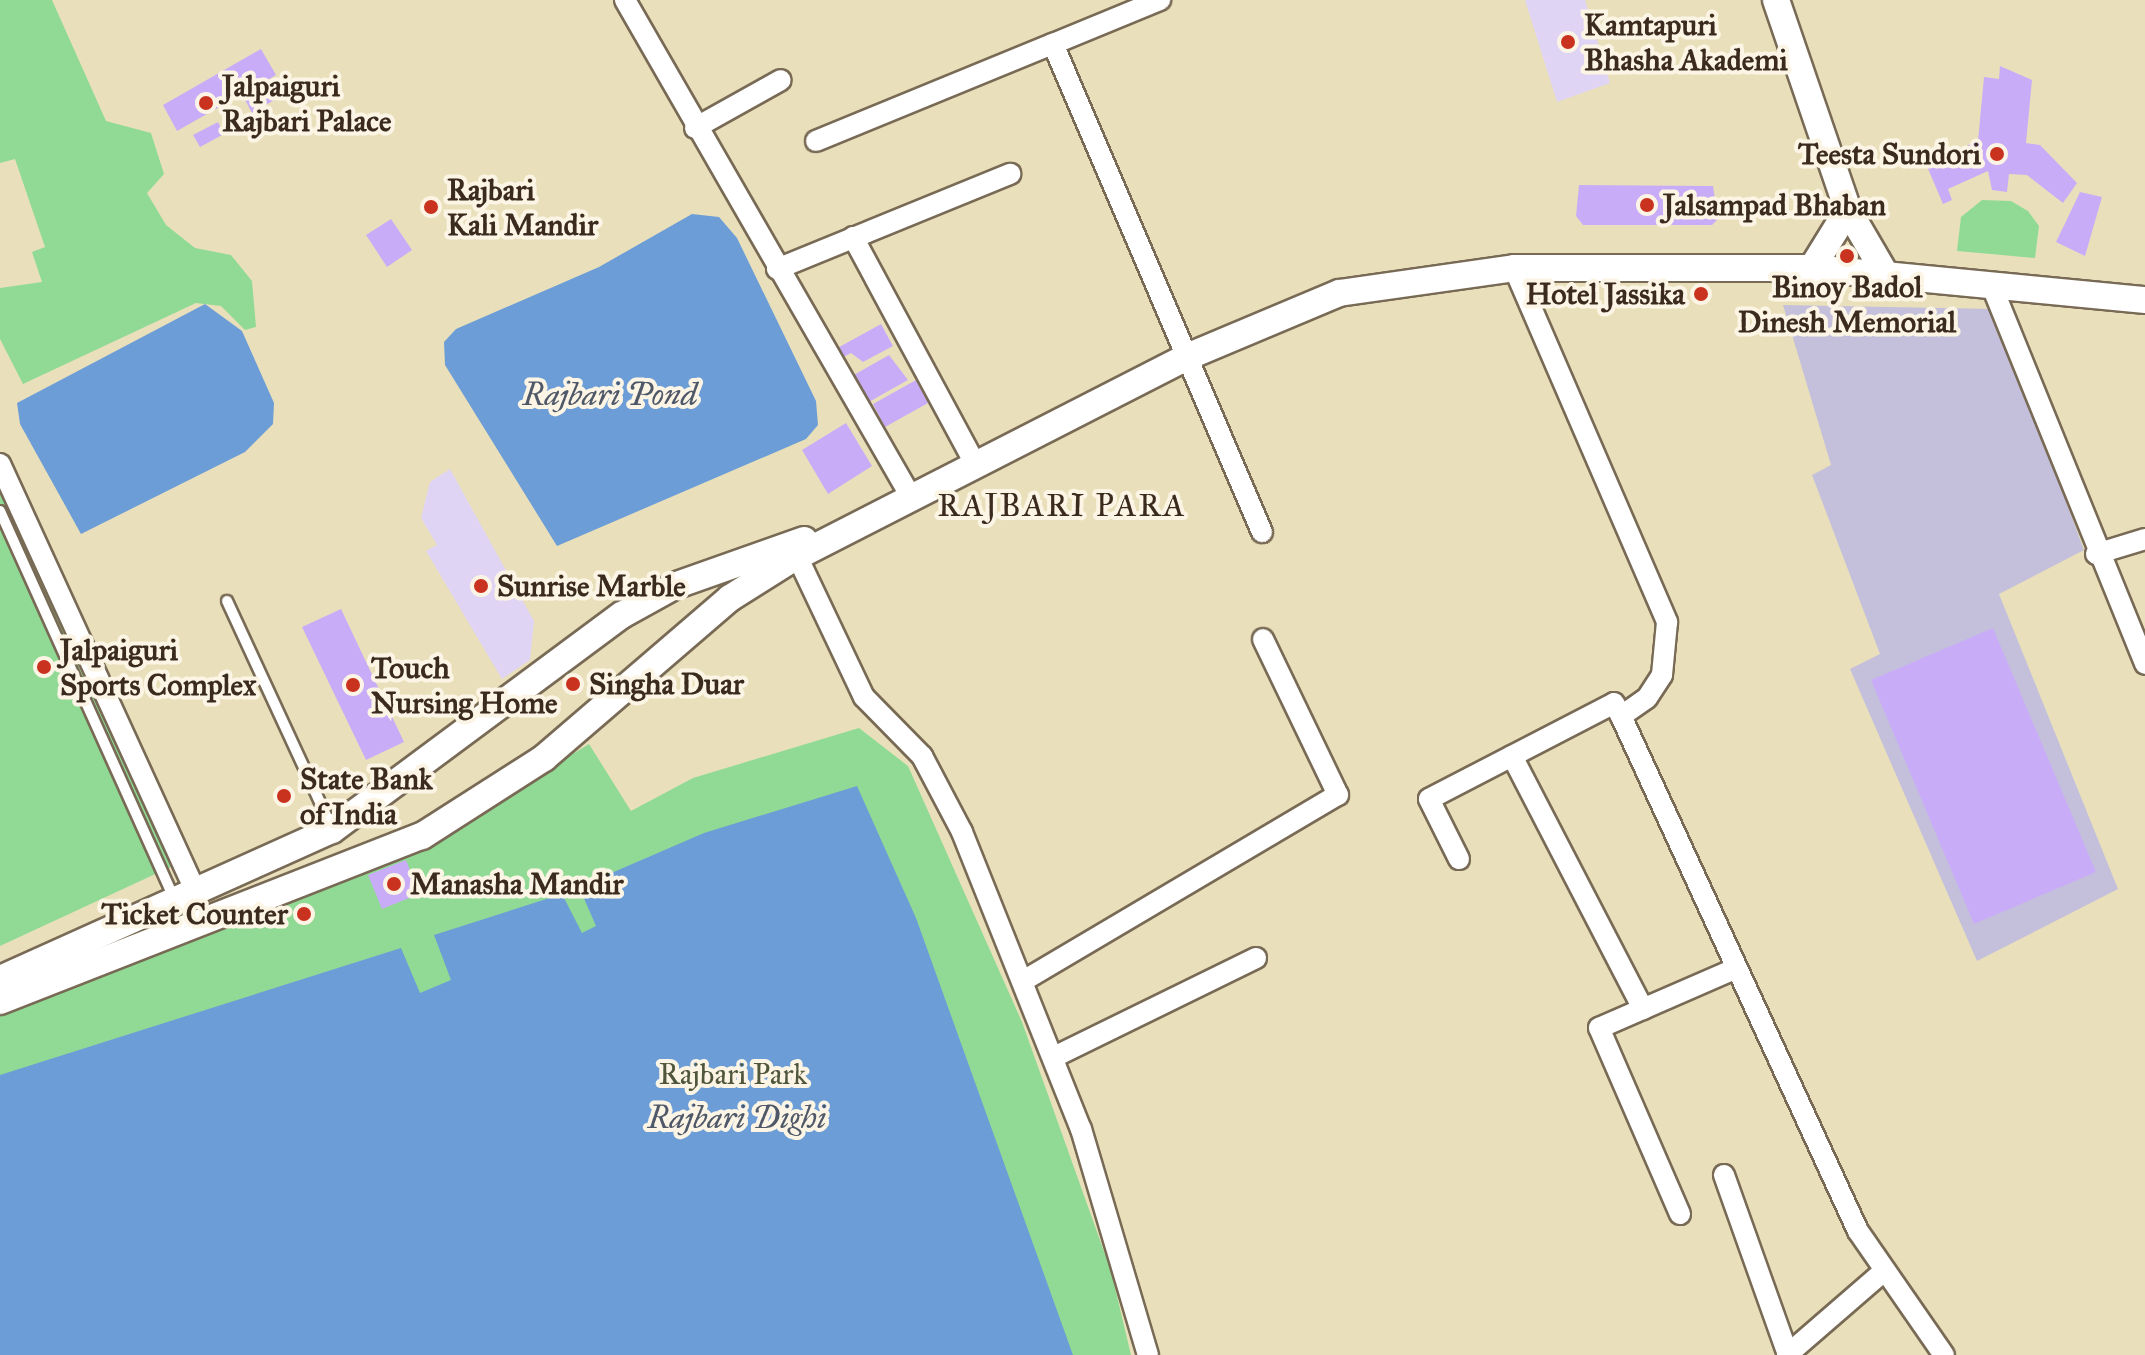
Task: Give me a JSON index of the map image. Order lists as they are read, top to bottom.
{
  "districts": ["RAJBARI PARA"],
  "water": ["Rajbari Pond", "Rajbari Dighi"],
  "parks": ["Rajbari Park"],
  "places": [
    "Kamtapuri Bhasha Akademi",
    "Jalpaiguri Rajbari Palace",
    "Teesta Sundori",
    "Jalsampad Bhaban",
    "Rajbari Kali Mandir",
    "Binoy Badol Dinesh Memorial",
    "Hotel Jassika",
    "Sunrise Marble",
    "Jalpaiguri Sports Complex",
    "Singha Duar",
    "Touch Nursing Home",
    "State Bank of India",
    "Manasha Mandir",
    "Ticket Counter"
  ]
}
